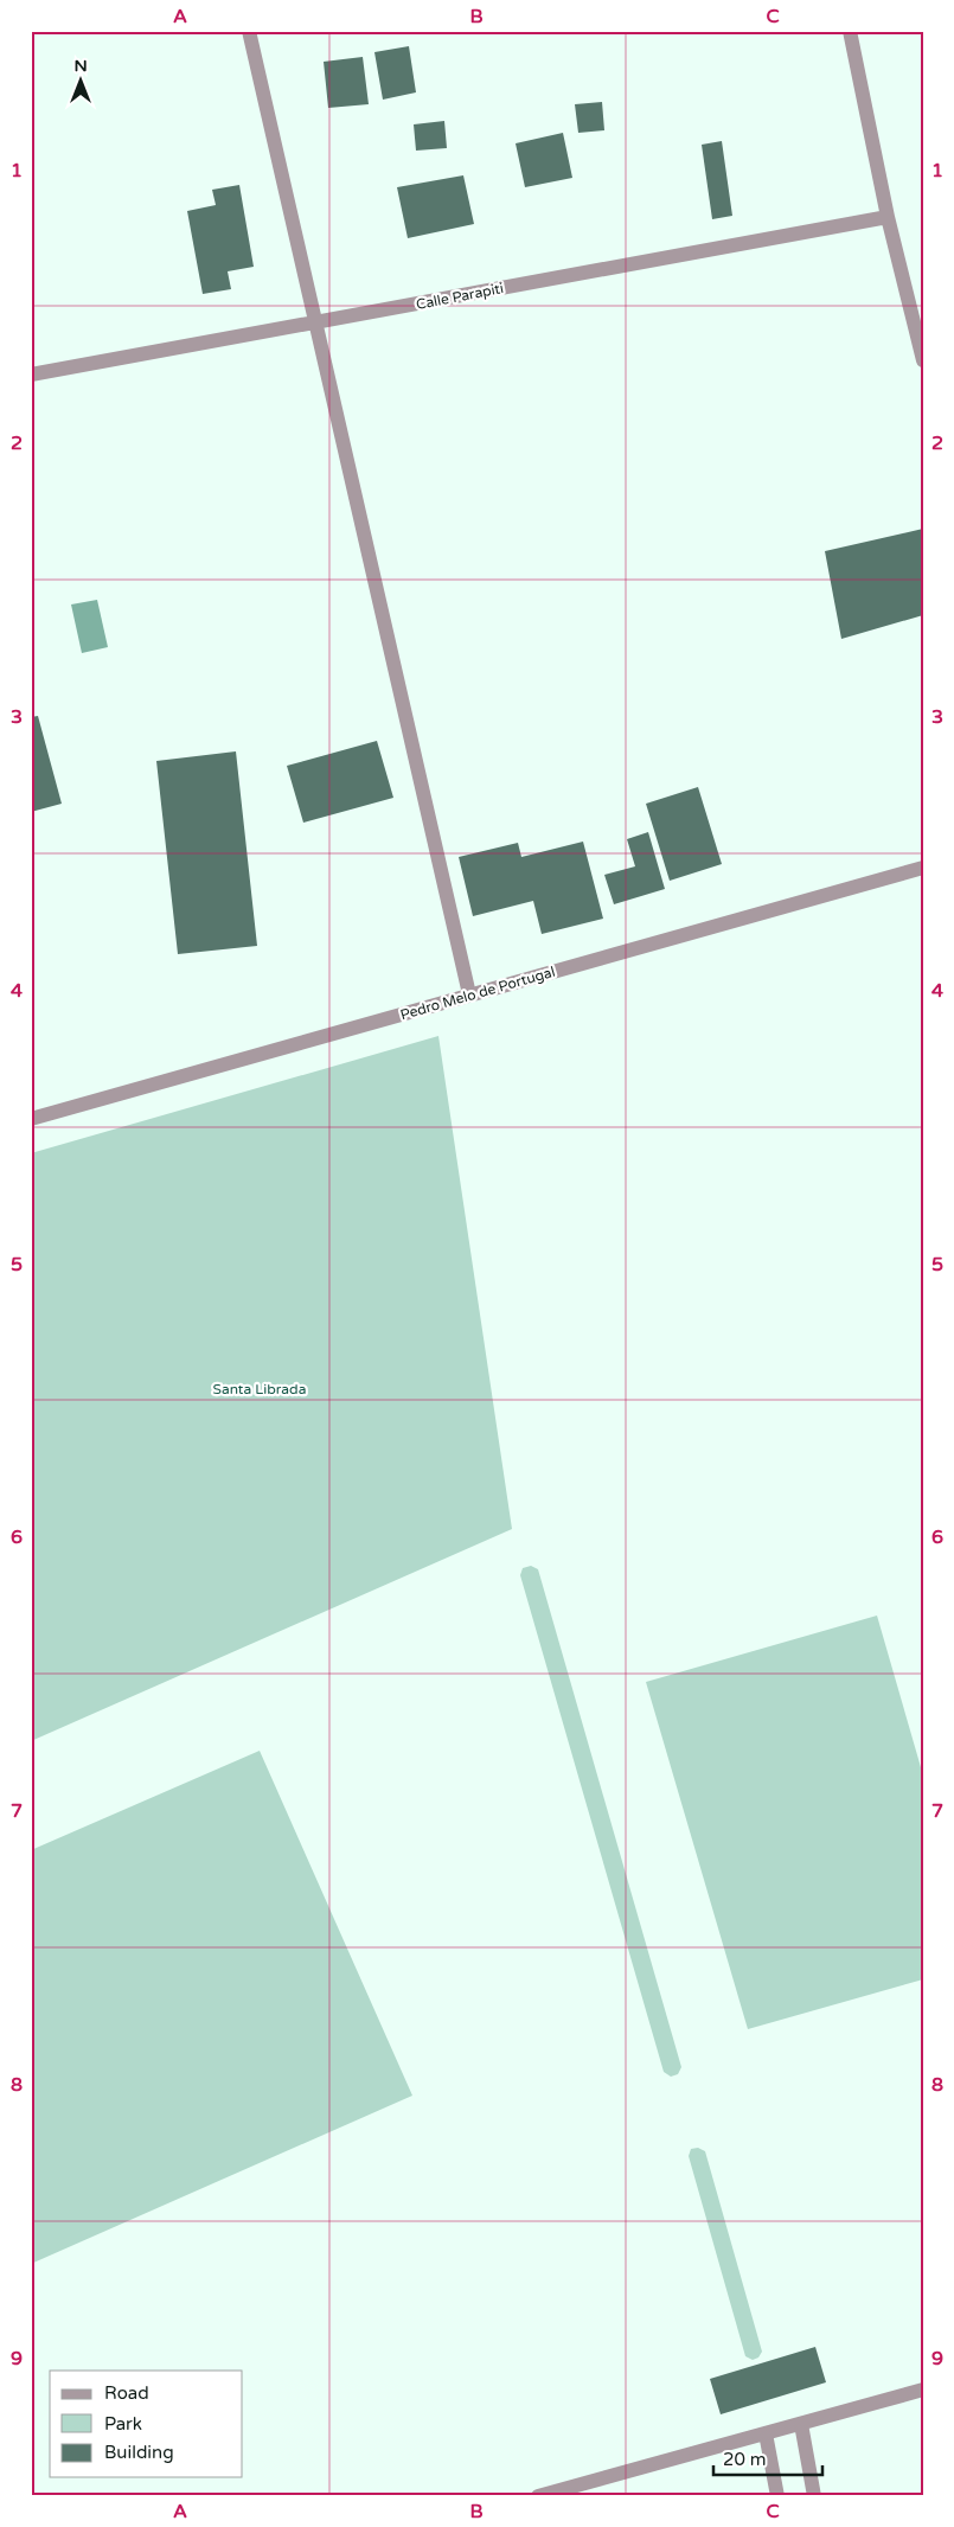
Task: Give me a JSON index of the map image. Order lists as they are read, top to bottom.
{
  "streets": {
    "street": ["Calle Parapiti", "Pedro Melo de Portugal"]
  },
  "parks": ["Santa Librada"],
  "legend": ["Road", "Park", "Building"],
  "scale_bar": "20 m",
  "north": "top",
  "grid": {
    "columns": ["A", "B", "C"],
    "rows": [
      "1",
      "2",
      "3",
      "4",
      "5",
      "6",
      "7",
      "8",
      "9"
    ]
  }
}
